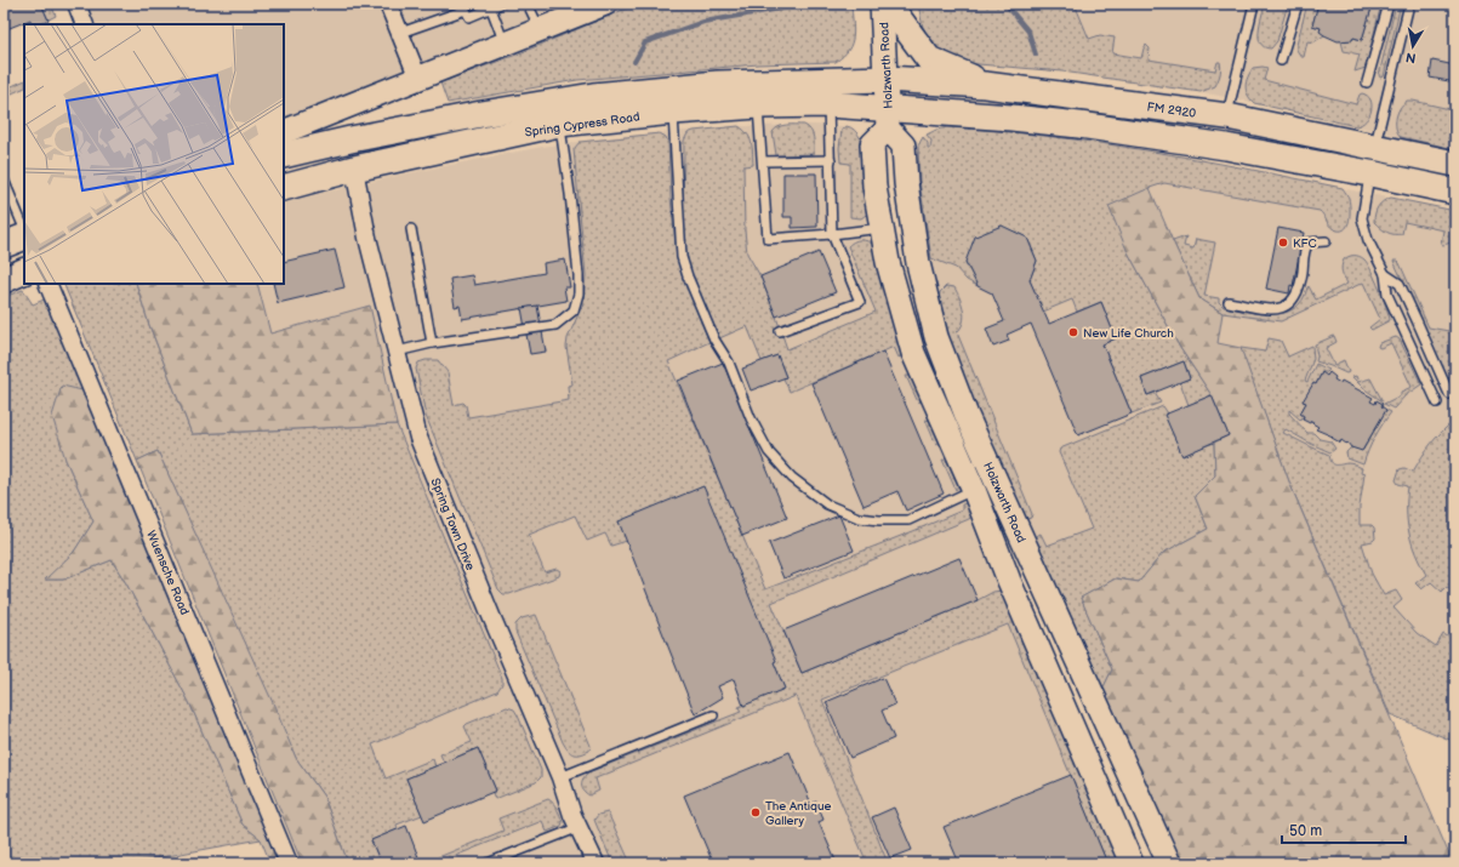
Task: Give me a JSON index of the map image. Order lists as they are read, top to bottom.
{
  "streets": {
    "main road": ["Holzwarth Road", "FM 2920", "Spring Cypress Road"],
    "street": ["Spring Town Drive", "Wuensche Road"]
  },
  "crossings": [
    ["Holzwarth Road", "FM 2920"],
    ["Holzwarth Road", "Spring Cypress Road"],
    ["FM 2920", "Spring Cypress Road"],
    ["Spring Cypress Road", "Spring Town Drive"]
  ],
  "places": ["KFC", "New Life Church", "The Antique Gallery"],
  "scale_bar": "50 m",
  "north": "bottom"
}
